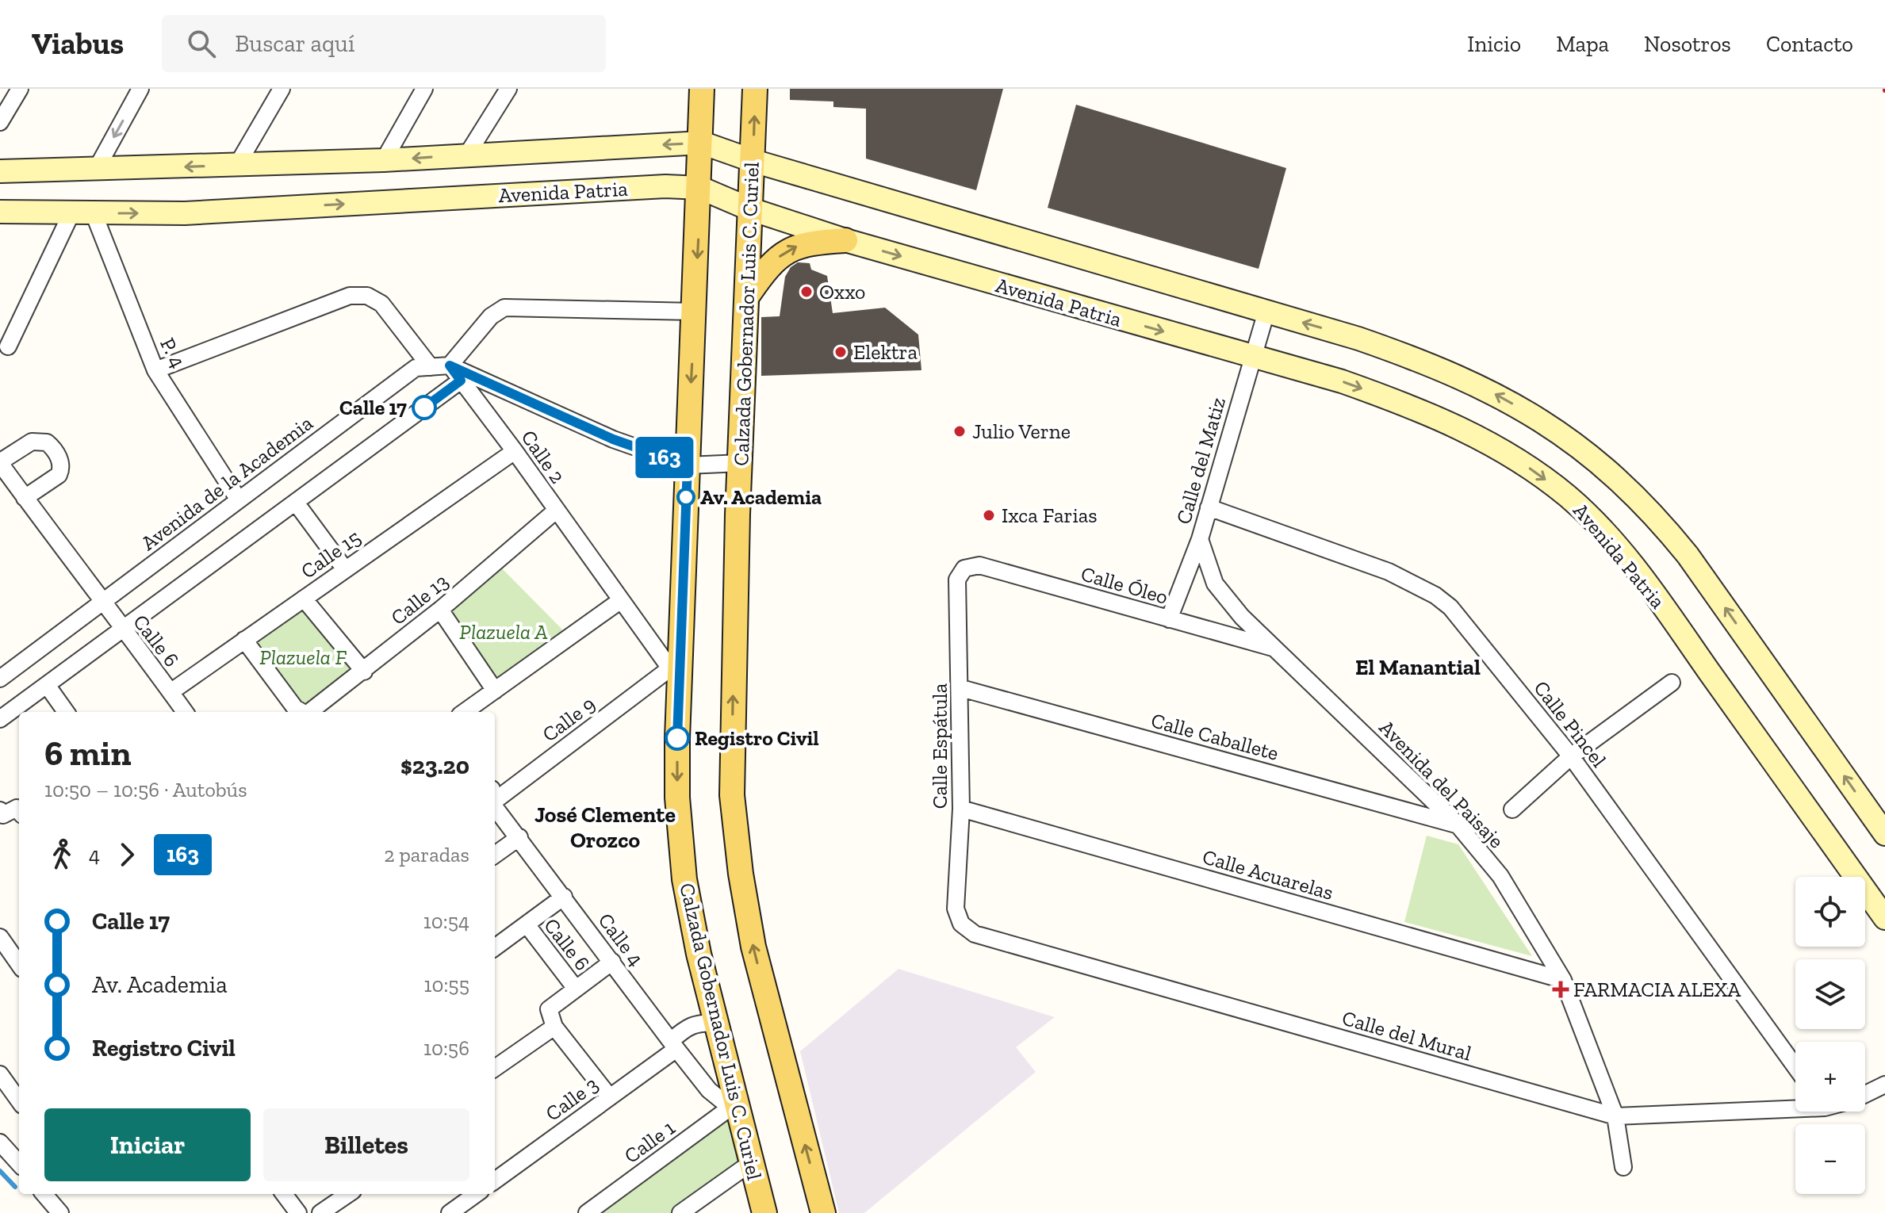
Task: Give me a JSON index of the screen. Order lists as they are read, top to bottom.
{
  "streets": {
    "main road": ["Calzada Gobernador Luis C. Curiel"],
    "street": [
      "Avenida Patria",
      "P. 4",
      "Calle 2",
      "Calle del Matiz",
      "Avenida de la Academia",
      "Calle 15",
      "Calle Óleo",
      "Calle 13",
      "Calle 6",
      "Calle 9",
      "Calle Pincel",
      "Calle Caballete",
      "Calle Espátula",
      "Avenida del Paisaje",
      "Calle Acuarelas",
      "Calle 4",
      "Calle del Mural",
      "Calle 3",
      "Calle 1"
    ]
  },
  "crossings": [
    ["Avenida Patria", "Calzada Gobernador Luis C. Curiel"],
    ["Avenida Patria", "P. 4"],
    ["Avenida Patria", "Calle del Matiz"],
    ["Calzada Gobernador Luis C. Curiel", "Avenida de la Academia"],
    ["Calzada Gobernador Luis C. Curiel", "Calle 4"],
    ["Calzada Gobernador Luis C. Curiel", "Calle 3"],
    ["Calzada Gobernador Luis C. Curiel", "Calle 1"],
    ["P. 4", "Avenida de la Academia"],
    ["Calle 2", "Avenida de la Academia"],
    ["Calle 2", "Calle 15"],
    ["Calle 2", "Calle 13"],
    ["Calle 2", "Calle 9"],
    ["Calle del Matiz", "Calle Óleo"],
    ["Calle del Matiz", "Calle Pincel"],
    ["Calle del Matiz", "Avenida del Paisaje"],
    ["Avenida de la Academia", "Calle 6"],
    ["Calle 15", "Calle 6"],
    ["Calle Óleo", "Calle Espátula"],
    ["Calle Óleo", "Avenida del Paisaje"],
    ["Calle Caballete", "Calle Espátula"],
    ["Calle Caballete", "Avenida del Paisaje"],
    ["Calle Espátula", "Calle Acuarelas"],
    ["Calle Espátula", "Calle del Mural"],
    ["Avenida del Paisaje", "Calle Acuarelas"],
    ["Avenida del Paisaje", "Calle del Mural"],
    ["Calle 4", "Calle 3"],
    ["Calle 4", "Calle 1"]
  ],
  "districts": ["El Manantial", "José Clemente Orozco"],
  "parks": ["Plazuela A", "Plazuela F"],
  "places": {
    "other": [
      "Oxxo",
      "Elektra",
      "Calle 17",
      "Julio Verne",
      "Av. Academia",
      "Ixca Farias",
      "Registro Civil"
    ],
    "health": ["FARMACIA ALEXA"]
  },
  "lines": ["bus line 163"],
  "page": {
    "header": "Viabus",
    "search": "Buscar aquí",
    "nav": [
      "Inicio",
      "Mapa",
      "Nosotros",
      "Contacto"
    ],
    "on_map": "163",
    "heading": ["6 min", "10:50 – 10:56 · Autobús", "$23.20"],
    "legs": ["4", "163", "2 paradas"],
    "map_buttons": ["+", "−"],
    "list": [
      {
        "name": "Calle 17",
        "value": "10:54"
      },
      {
        "name": "Av. Academia",
        "value": "10:55"
      },
      {
        "name": "Registro Civil",
        "value": "10:56"
      }
    ],
    "buttons": ["Iniciar", "Billetes"]
  }
}
